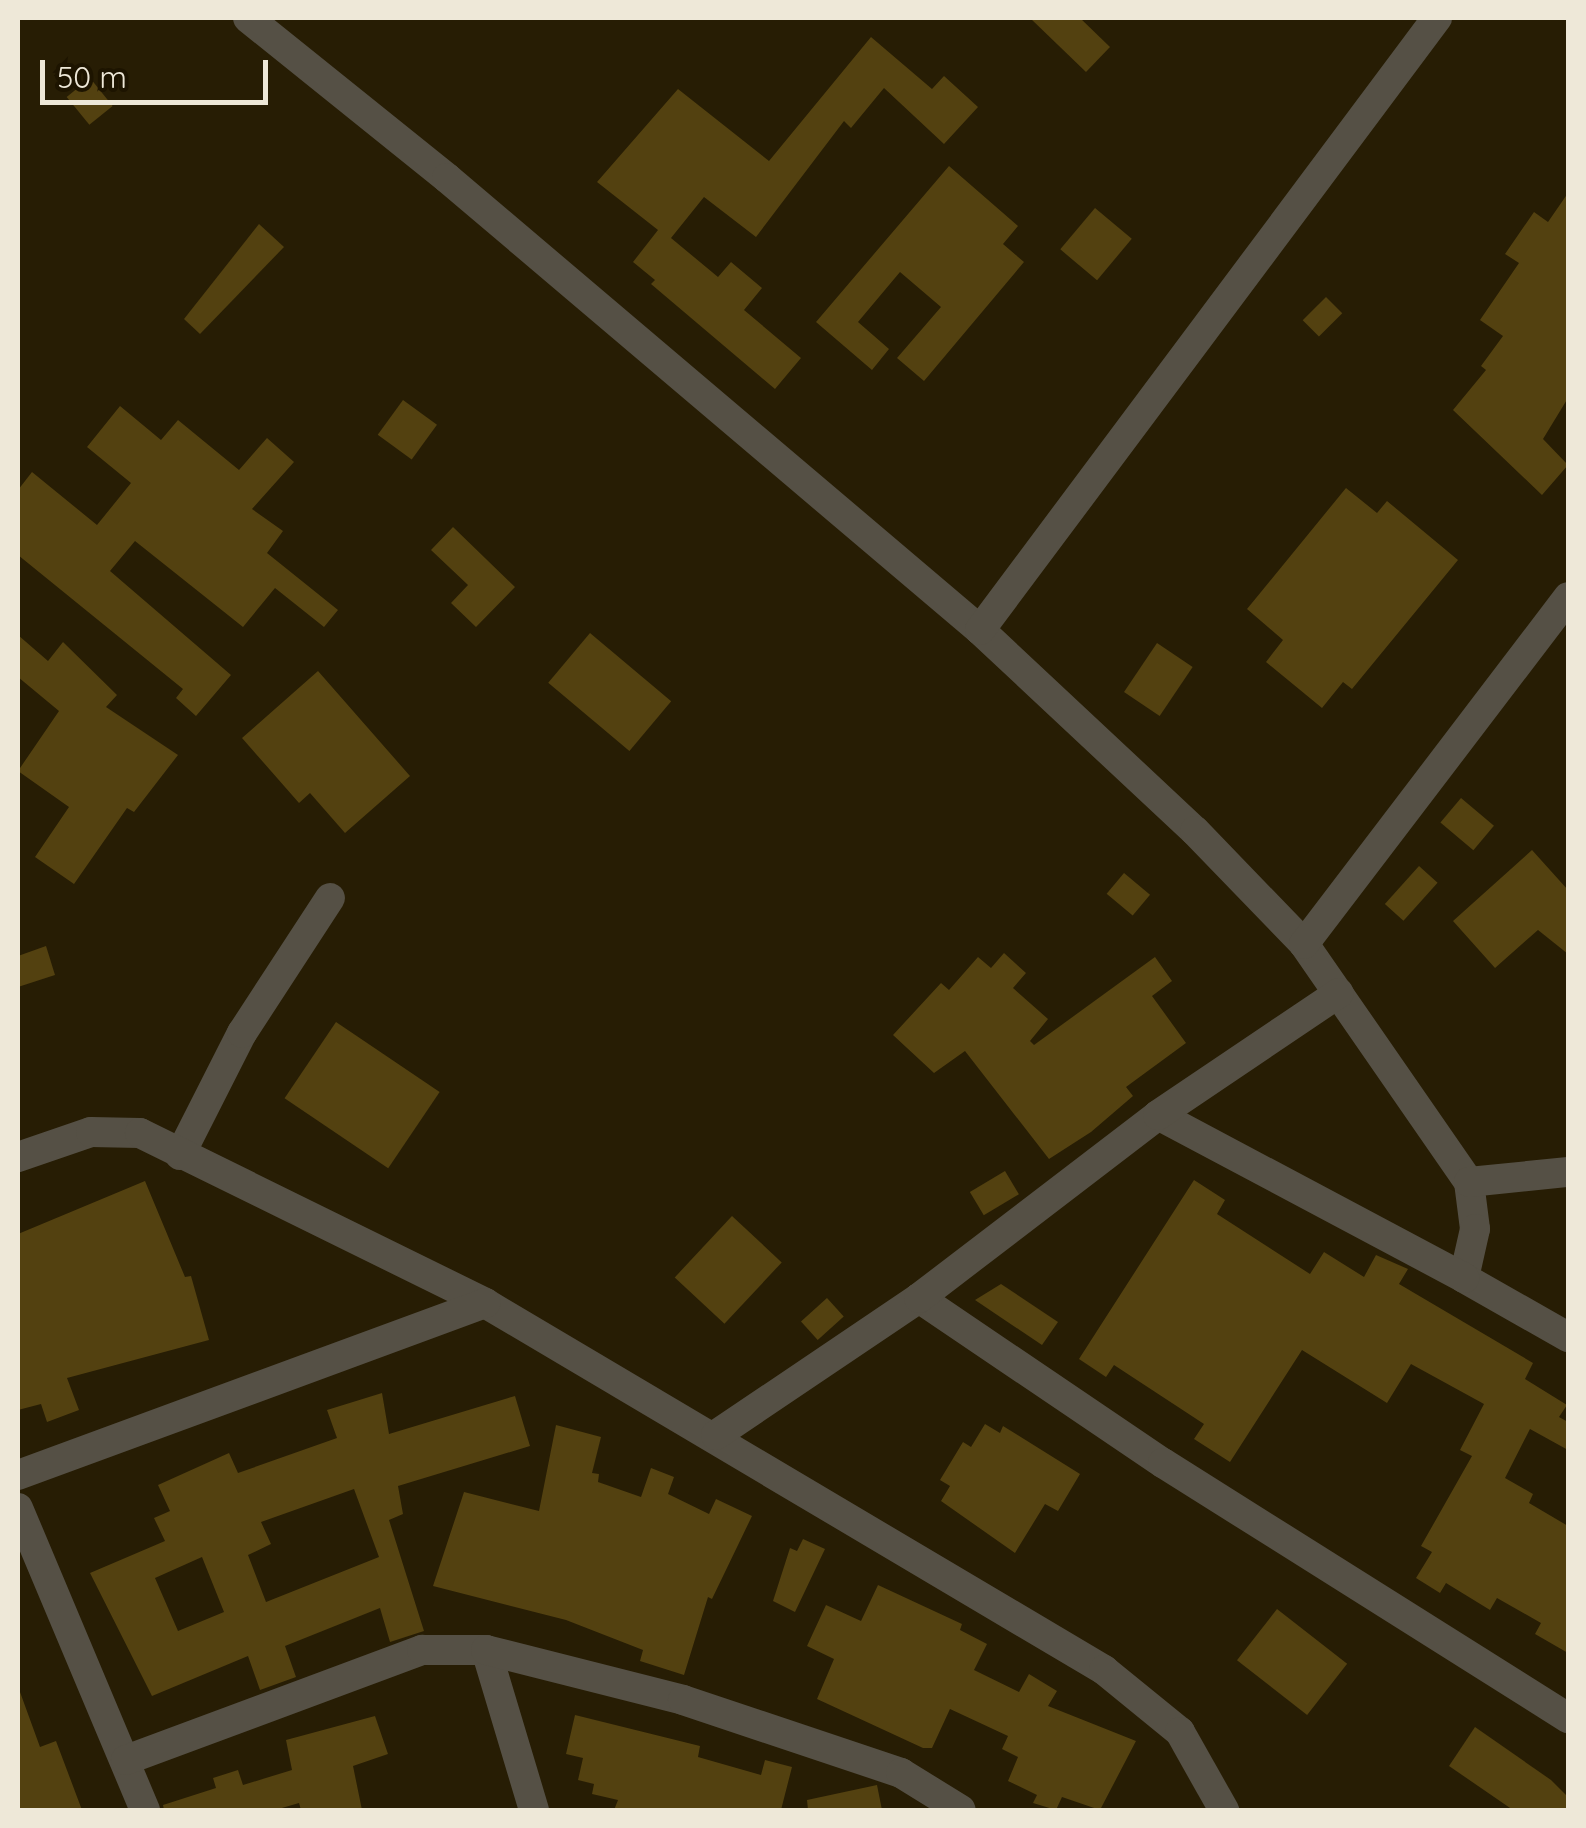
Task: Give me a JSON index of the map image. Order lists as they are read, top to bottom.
{
  "scale_bar": "50 m"
}
